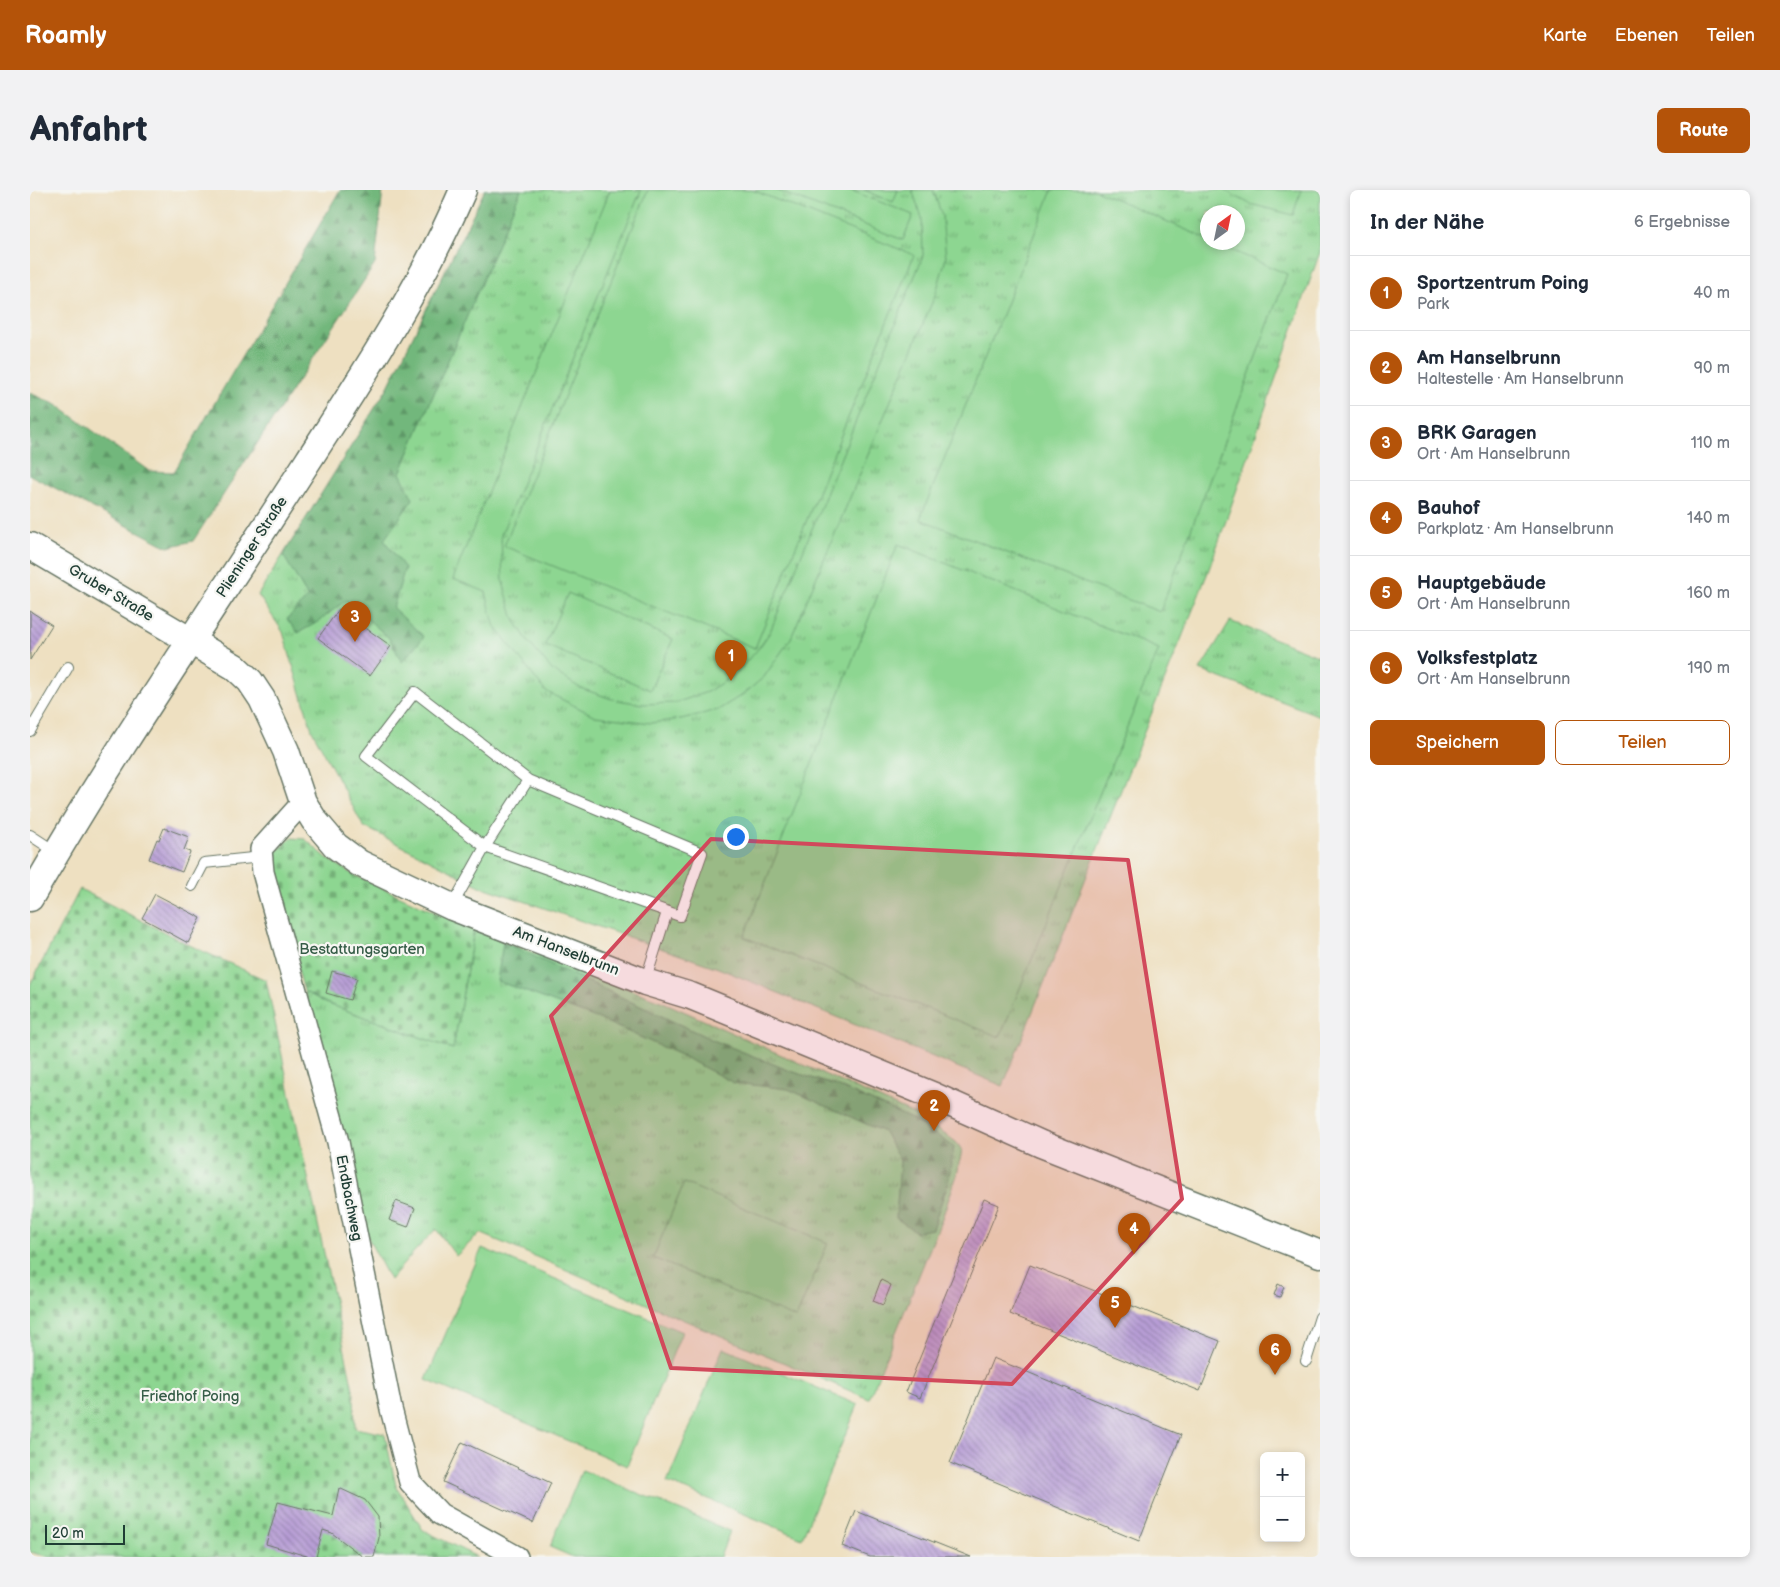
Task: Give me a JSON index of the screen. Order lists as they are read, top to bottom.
{
  "streets": {
    "street": [
      "Plieninger Straße",
      "Gruber Straße",
      "Am Hanselbrunn",
      "Endbachweg"
    ]
  },
  "crossings": [
    ["Plieninger Straße", "Gruber Straße"],
    ["Plieninger Straße", "Am Hanselbrunn"],
    ["Gruber Straße", "Am Hanselbrunn"]
  ],
  "parks": ["Bestattungsgarten", "Friedhof Poing"],
  "scale_bar": "20 m",
  "north": "top right",
  "page": {
    "header": "Roamly",
    "nav": ["Karte", "Ebenen", "Teilen"],
    "buttons": [
      "Route",
      ["Speichern", "Teilen"]
    ],
    "title": "Anfahrt",
    "heading": ["In der Nähe", "6 Ergebnisse"],
    "list": [
      {
        "mark": "1",
        "name": "Sportzentrum Poing",
        "note": "Park",
        "value": "40 m"
      },
      {
        "mark": "2",
        "name": "Am Hanselbrunn",
        "note": "Haltestelle · Am Hanselbrunn",
        "value": "90 m"
      },
      {
        "mark": "3",
        "name": "BRK Garagen",
        "note": "Ort · Am Hanselbrunn",
        "value": "110 m"
      },
      {
        "mark": "4",
        "name": "Bauhof",
        "note": "Parkplatz · Am Hanselbrunn",
        "value": "140 m"
      },
      {
        "mark": "5",
        "name": "Hauptgebäude",
        "note": "Ort · Am Hanselbrunn",
        "value": "160 m"
      },
      {
        "mark": "6",
        "name": "Volksfestplatz",
        "note": "Ort · Am Hanselbrunn",
        "value": "190 m"
      }
    ],
    "pins": [
      "3",
      "1",
      "2",
      "4",
      "5",
      "6"
    ],
    "map_buttons": ["+", "−"],
    "scale": "20 m"
  }
}
